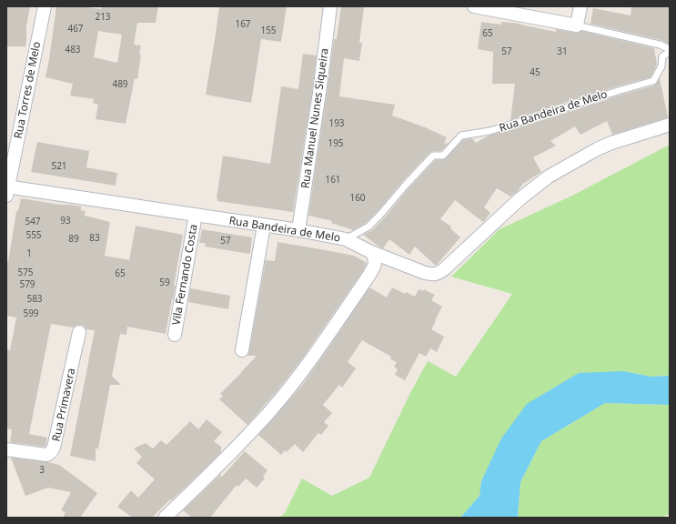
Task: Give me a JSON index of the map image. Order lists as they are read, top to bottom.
{
  "streets": {
    "street": [
      "Rua Torres de Melo",
      "Rua Bandeira de Melo",
      "Rua Manuel Nunes Siqueira",
      "Vila Fernando Costa",
      "Rua Primavera"
    ]
  },
  "crossings": [
    ["Rua Torres de Melo", "Rua Bandeira de Melo"],
    ["Rua Bandeira de Melo", "Rua Manuel Nunes Siqueira"],
    ["Rua Bandeira de Melo", "Vila Fernando Costa"]
  ],
  "house_numbers": [
    "213",
    "167",
    "467",
    "155",
    "65",
    "483",
    "57",
    "31",
    "45",
    "489",
    "193",
    "195",
    "521",
    "161",
    "160",
    "93",
    "547",
    "555",
    "83",
    "89",
    "57",
    "1",
    "575",
    "65",
    "59",
    "579",
    "583",
    "599",
    "3"
  ]
}
